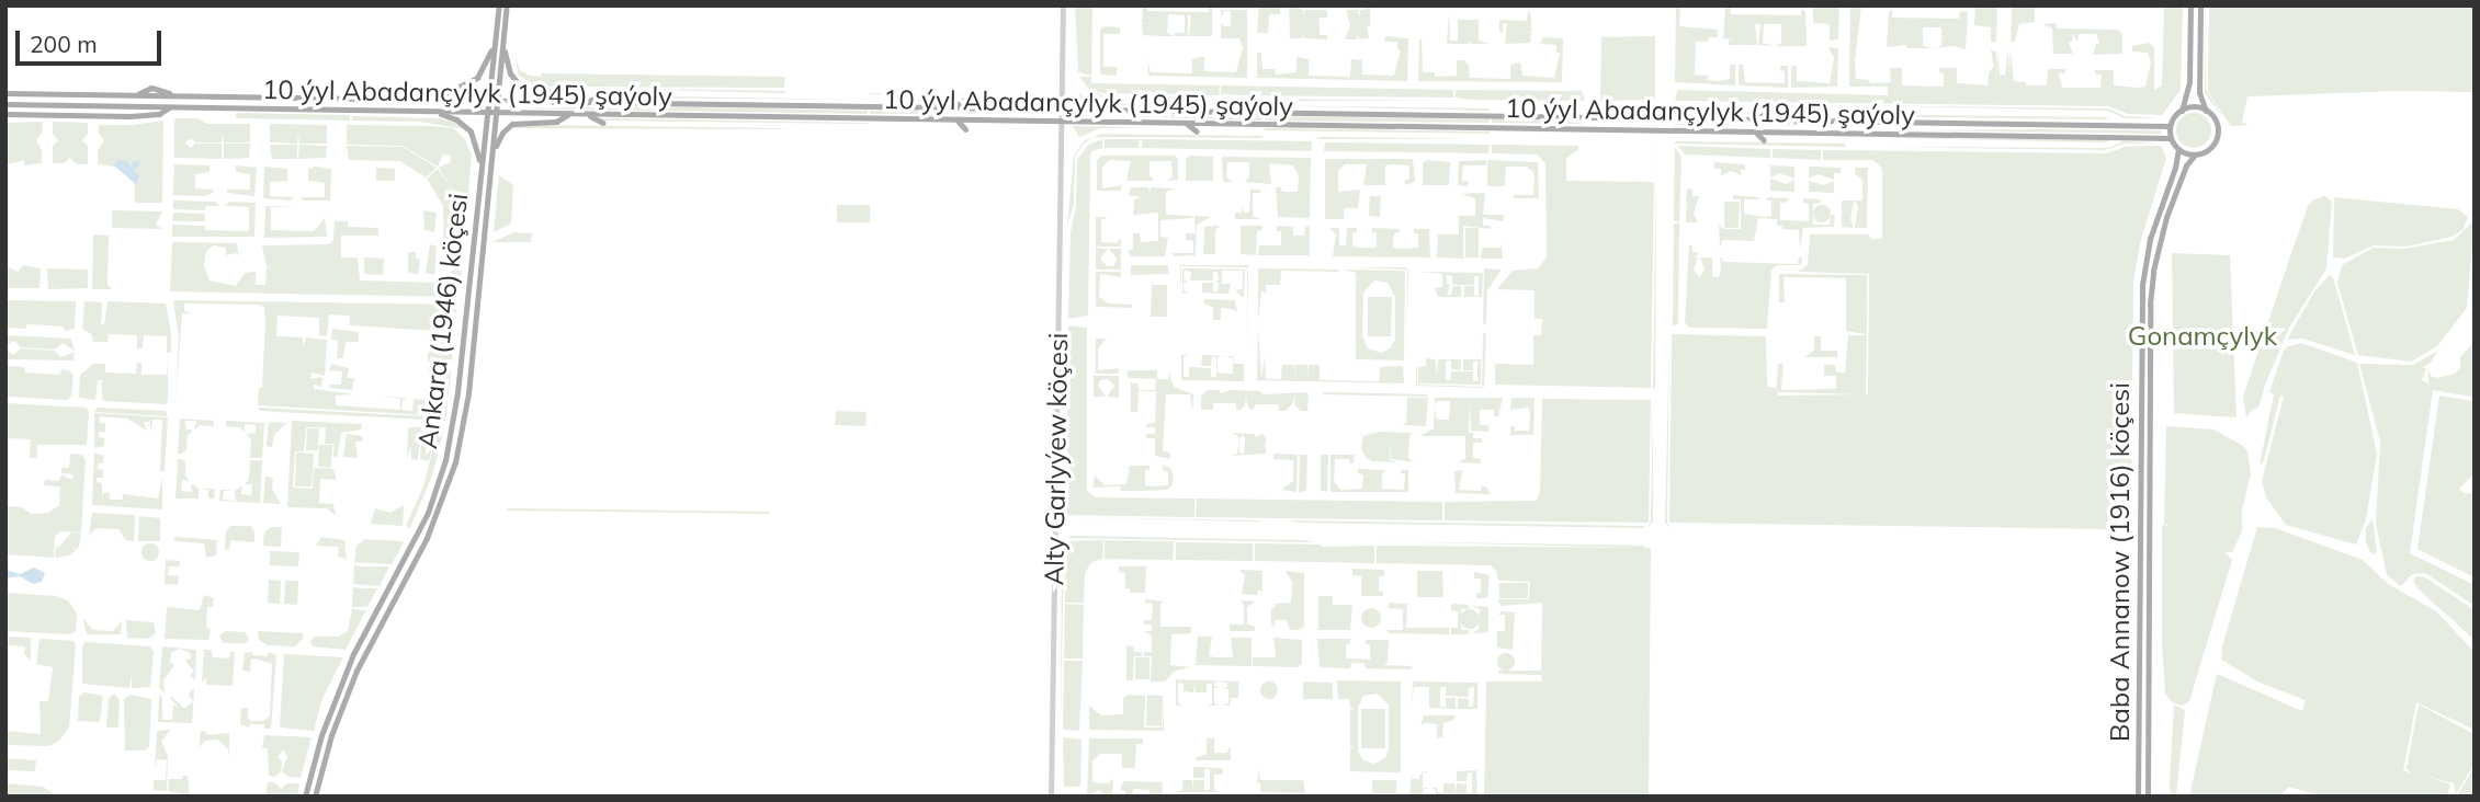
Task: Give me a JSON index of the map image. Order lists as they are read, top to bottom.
{
  "streets": {
    "main road": ["10 ýyl Abadançylyk (1945) şaýoly", "Ankara (1946) köçesi", "Baba Annanow (1916) köçesi"],
    "street": ["Alty Garlyýew köçesi"]
  },
  "crossings": [
    ["10 ýyl Abadançylyk (1945) şaýoly", "Ankara (1946) köçesi"],
    ["10 ýyl Abadançylyk (1945) şaýoly", "Alty Garlyýew köçesi"],
    ["10 ýyl Abadançylyk (1945) şaýoly", "Baba Annanow (1916) köçesi"]
  ],
  "parks": ["Gonamçylyk"],
  "scale_bar": "200 m"
}
